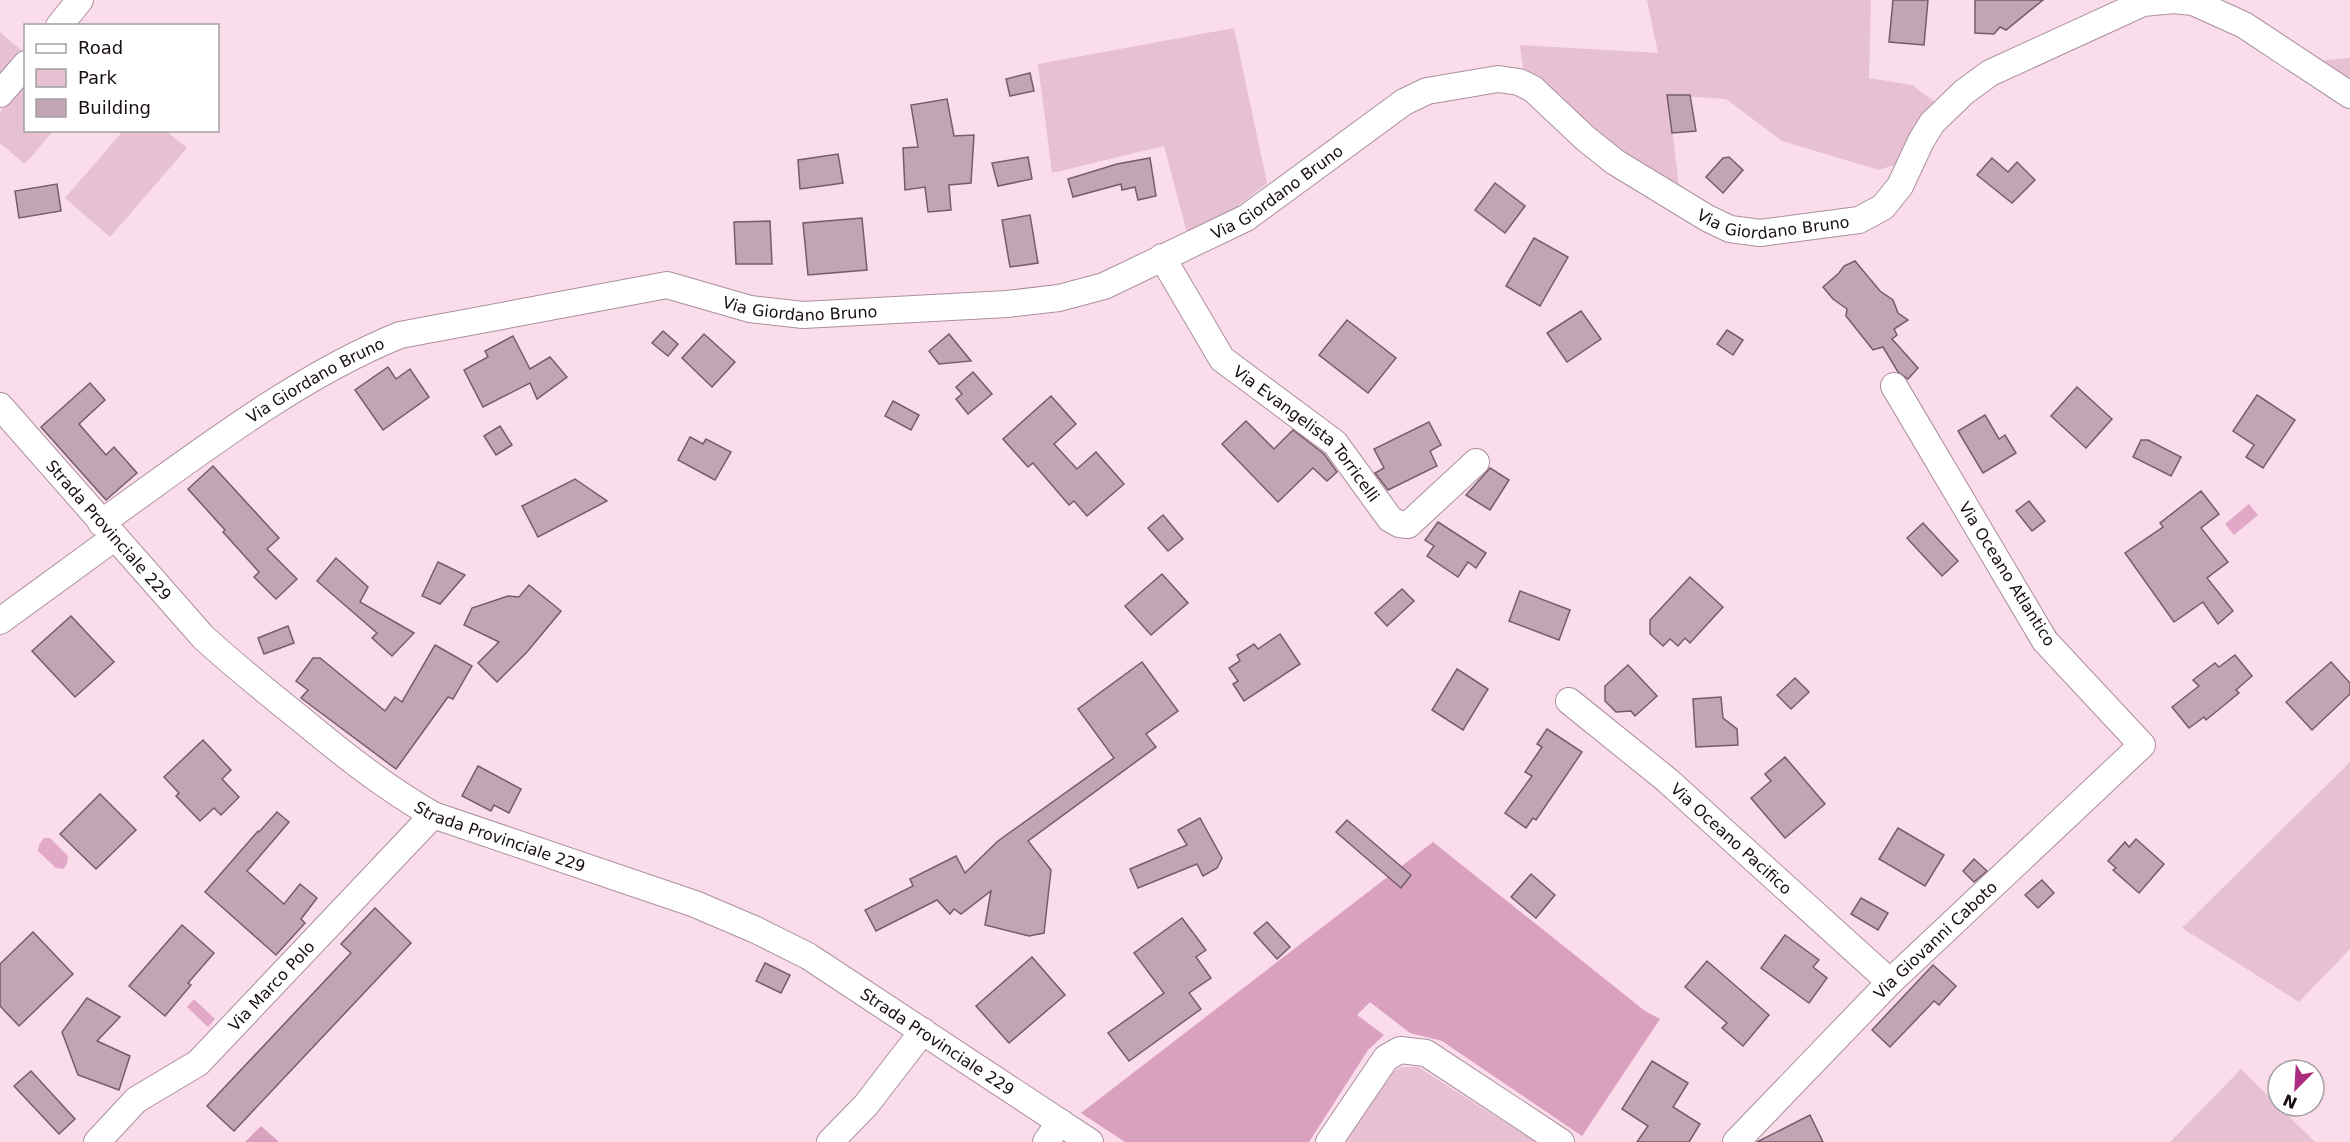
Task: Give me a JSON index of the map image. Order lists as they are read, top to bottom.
{
  "streets": {
    "street": [
      "Via Giordano Bruno",
      "Via Evangelista Torricelli",
      "Strada Provinciale 229",
      "Via Oceano Atlantico",
      "Via Oceano Pacifico",
      "Via Giovanni Caboto",
      "Via Marco Polo"
    ]
  },
  "crossings": [
    ["Via Giordano Bruno", "Via Evangelista Torricelli"],
    ["Via Giordano Bruno", "Strada Provinciale 229"],
    ["Strada Provinciale 229", "Via Marco Polo"],
    ["Via Oceano Atlantico", "Via Giovanni Caboto"],
    ["Via Oceano Pacifico", "Via Giovanni Caboto"]
  ],
  "legend": ["Road", "Park", "Building"],
  "north": "bottom left"
}
